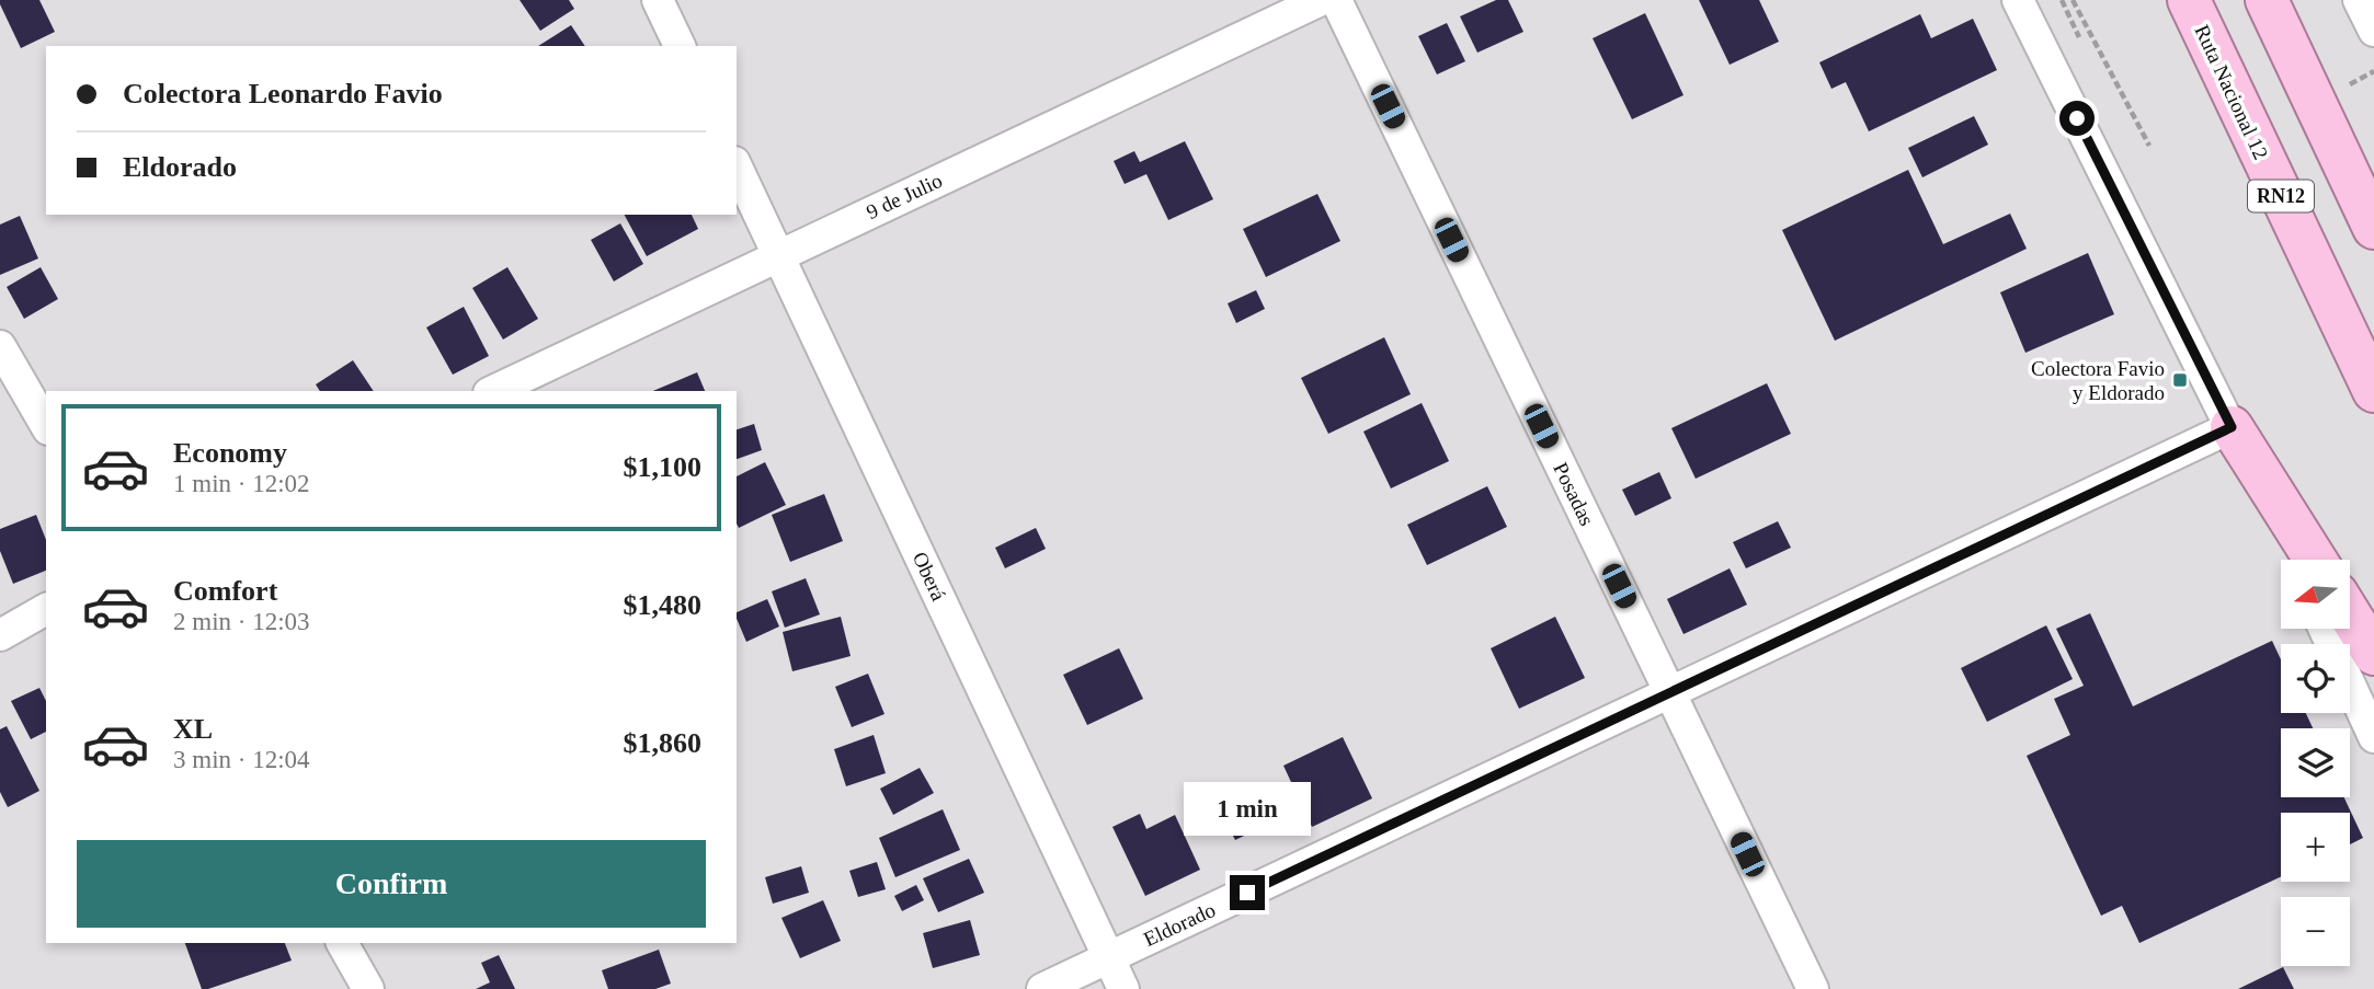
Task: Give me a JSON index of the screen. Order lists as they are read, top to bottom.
{
  "streets": {
    "highway": ["Ruta Nacional 12", "RN12"],
    "street": [
      "9 de Julio",
      "Posadas",
      "Oberá",
      "Eldorado"
    ]
  },
  "crossings": [
    ["9 de Julio", "Oberá"],
    ["Posadas", "Eldorado"],
    ["Oberá", "Eldorado"]
  ],
  "places": {
    "transit": ["Colectora Favio y Eldorado"]
  },
  "north": "left",
  "page": {
    "banner": ["Colectora Leonardo Favio", "Eldorado"],
    "list": [
      {
        "name": "Economy",
        "note": "1 min · 12:02",
        "value": "$1,100"
      },
      {
        "name": "Comfort",
        "note": "2 min · 12:03",
        "value": "$1,480"
      },
      {
        "name": "XL",
        "note": "3 min · 12:04",
        "value": "$1,860"
      }
    ],
    "map_buttons": ["+", "−"],
    "bubble": "1 min",
    "buttons": "Confirm"
  }
}
